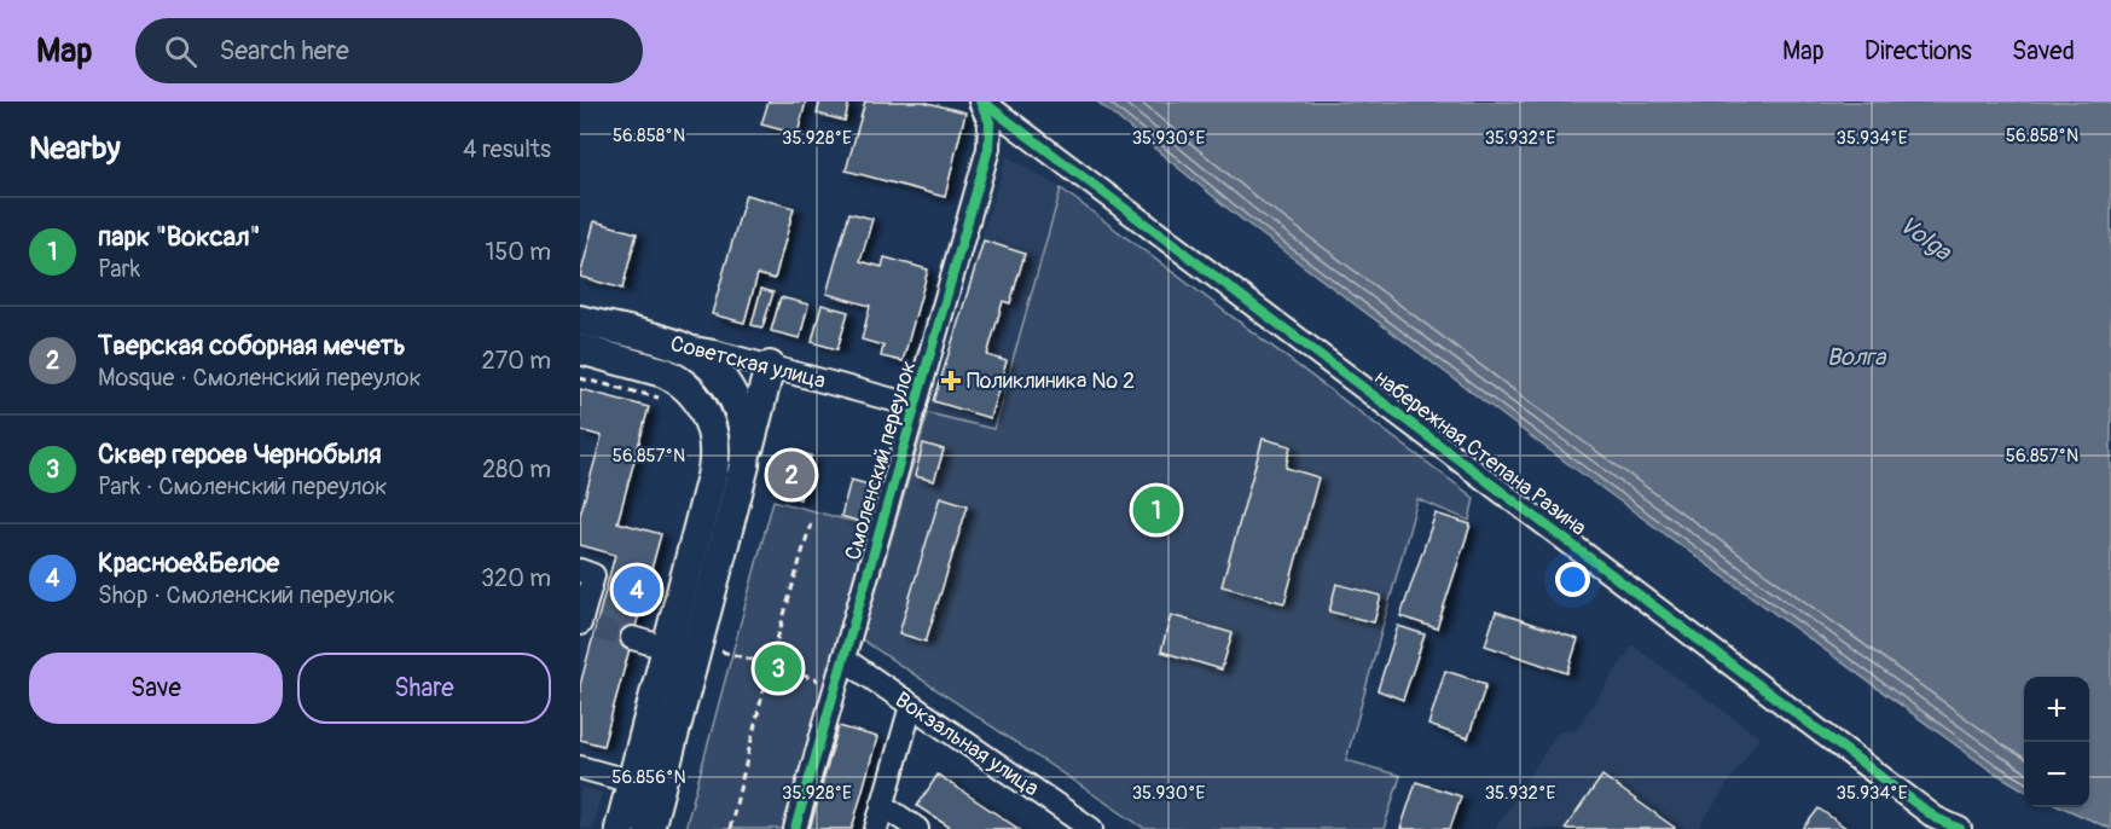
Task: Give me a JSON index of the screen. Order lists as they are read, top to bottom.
{
  "streets": {
    "main road": ["Советская улица"],
    "street": ["набережная Степана Разина", "Смоленский переулок", "Вокзальная улица"]
  },
  "crossings": [
    ["Советская улица", "Смоленский переулок"],
    ["набережная Степана Разина", "Смоленский переулок"],
    ["Смоленский переулок", "Вокзальная улица"]
  ],
  "water": ["Volga", "Волга"],
  "places": {
    "health": ["Поликлиника № 2"]
  },
  "page": {
    "header": "Map",
    "search": "Search here",
    "nav": ["Map", "Directions", "Saved"],
    "heading": ["Nearby", "4 results"],
    "list": [
      {
        "mark": "1",
        "name": "парк \"Воксал\"",
        "note": "Park",
        "value": "150 m"
      },
      {
        "mark": "2",
        "name": "Тверская соборная мечеть",
        "note": "Mosque · Смоленский переулок",
        "value": "270 m"
      },
      {
        "mark": "3",
        "name": "Сквер героев Чернобыля",
        "note": "Park · Смоленский переулок",
        "value": "280 m"
      },
      {
        "mark": "4",
        "name": "Красное&Белое",
        "note": "Shop · Смоленский переулок",
        "value": "320 m"
      }
    ],
    "pins": [
      "2",
      "1",
      "4",
      "3"
    ],
    "buttons": ["Save", "Share"],
    "map_buttons": ["+", "−"]
  },
  "coordinates": [
    "56.858°N",
    "35.928°E",
    "35.930°E",
    "35.932°E",
    "35.934°E",
    "56.857°N",
    "56.856°N"
  ]
}
